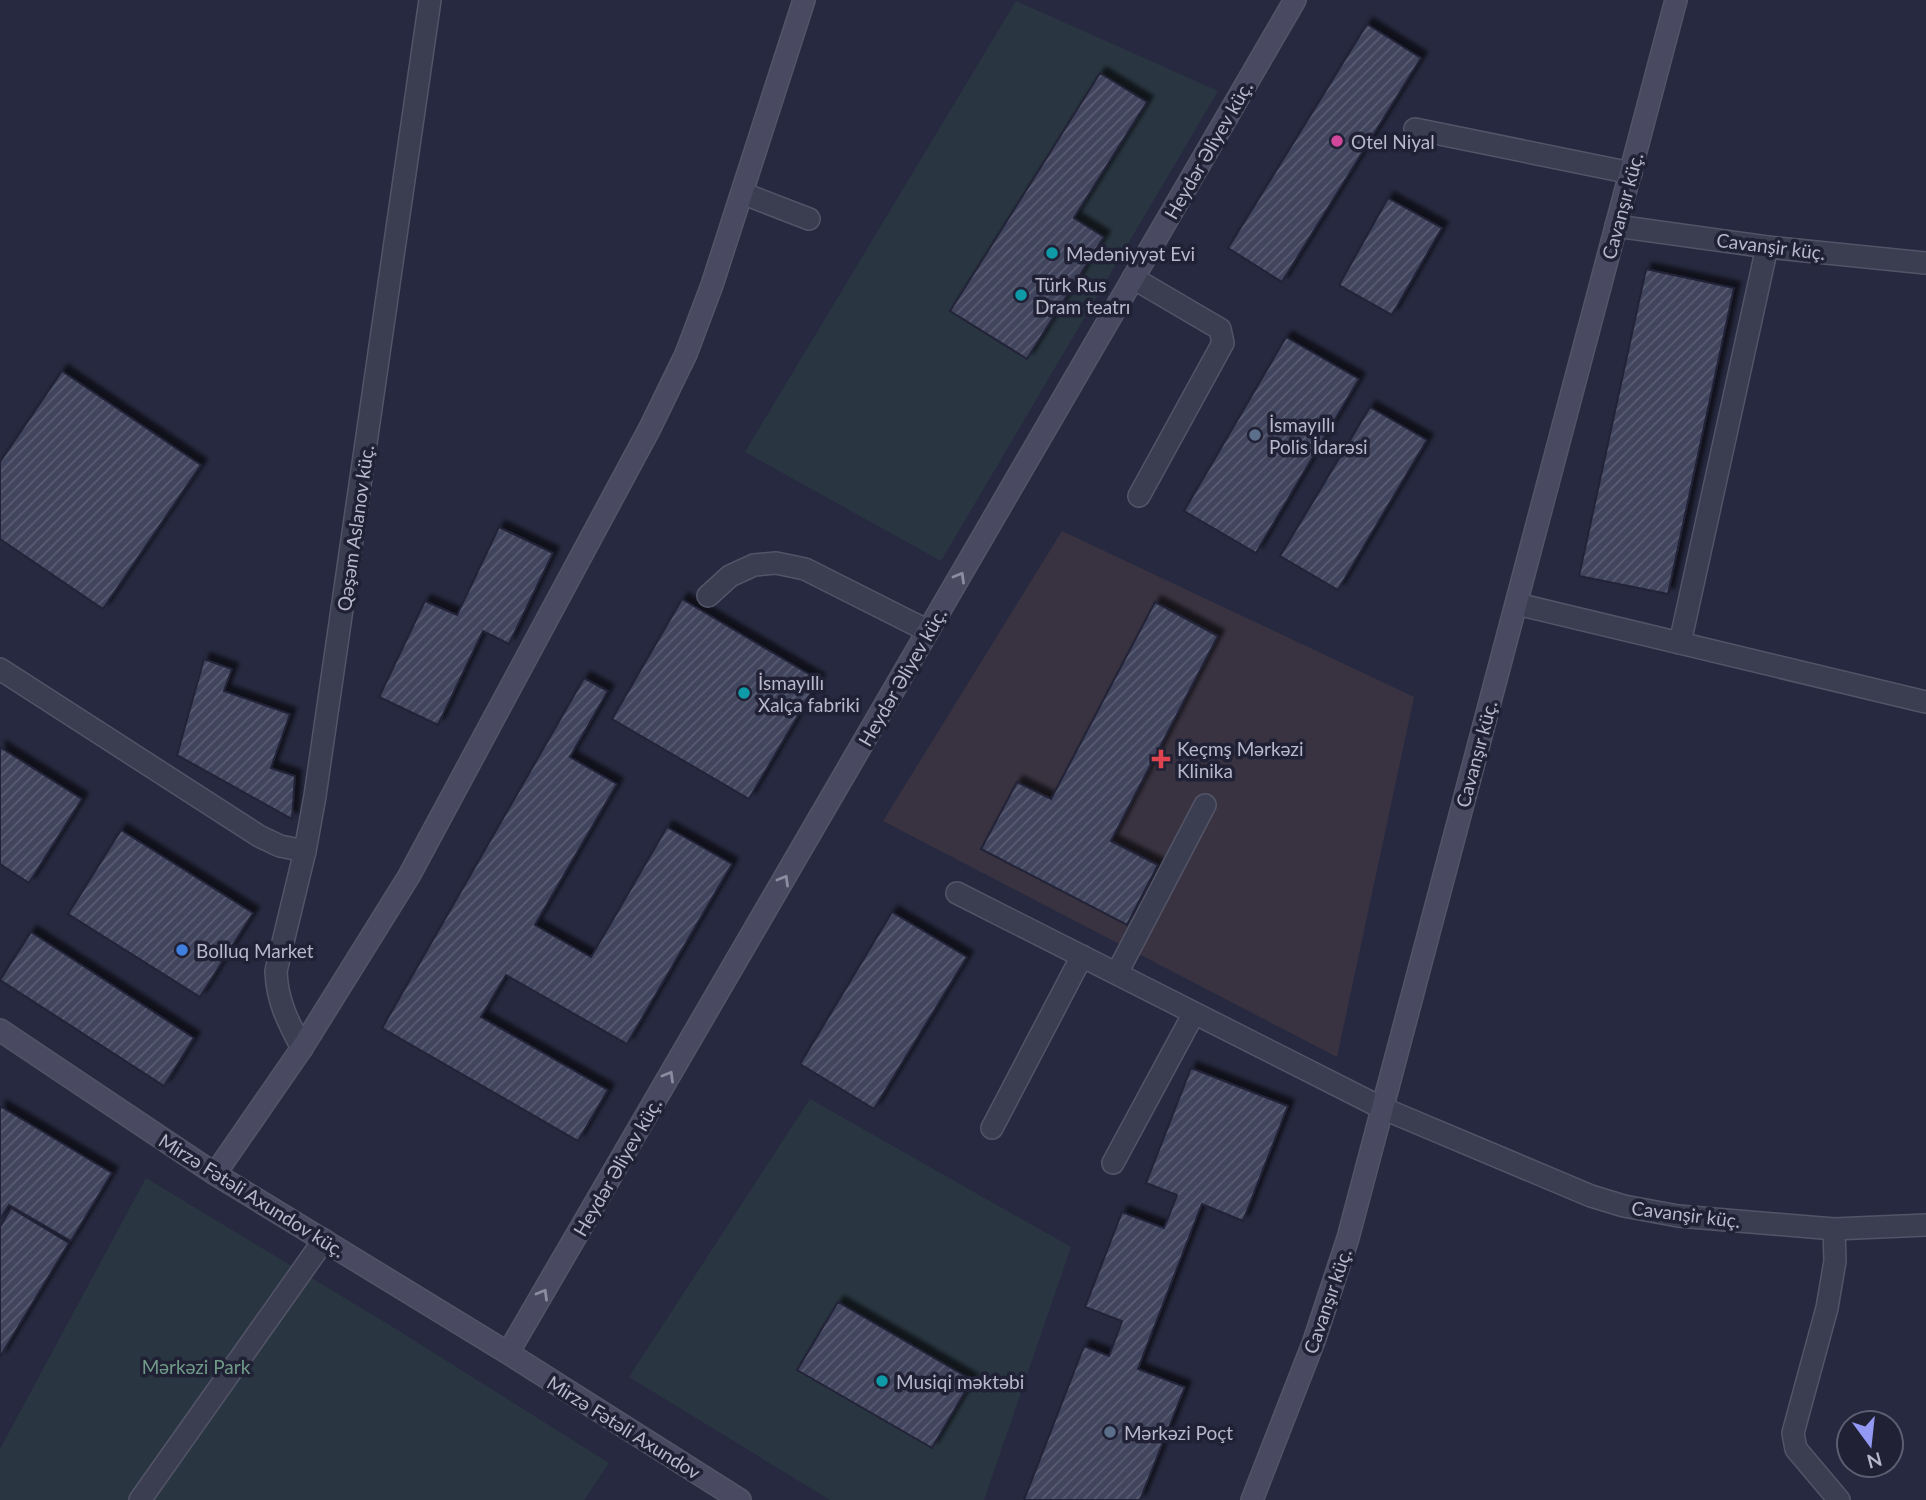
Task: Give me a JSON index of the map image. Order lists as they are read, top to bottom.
{
  "streets": {
    "street": [
      "Heydər Əliyev küç.",
      "Cavanşır küç.",
      "Cavanşir küç.",
      "Qəşəm Aslanov küç.",
      "Mirzə Fətəli Axundov küç.",
      "Mirzə Fətəli Axundov"
    ]
  },
  "crossings": [
    ["Heydər Əliyev küç.", "Mirzə Fətəli Axundov küç."],
    ["Heydər Əliyev küç.", "Mirzə Fətəli Axundov"],
    ["Cavanşır küç.", "Cavanşir küç."],
    ["Mirzə Fətəli Axundov küç.", "Mirzə Fətəli Axundov"]
  ],
  "one_way": ["Heydər Əliyev küç."],
  "parks": ["Mərkəzi Park"],
  "places": {
    "other": [
      "Otel Niyal",
      "Mədəniyyət Evi",
      "Türk Rus Dram teatrı",
      "İsmayıllı Polis İdarəsi",
      "İsmayıllı Xalça fabriki",
      "Bolluq Market",
      "Musiqi məktəbi",
      "Mərkəzi Poçt"
    ],
    "health": ["Keçmş Mərkəzi Klinika"]
  },
  "north": "bottom"
}
